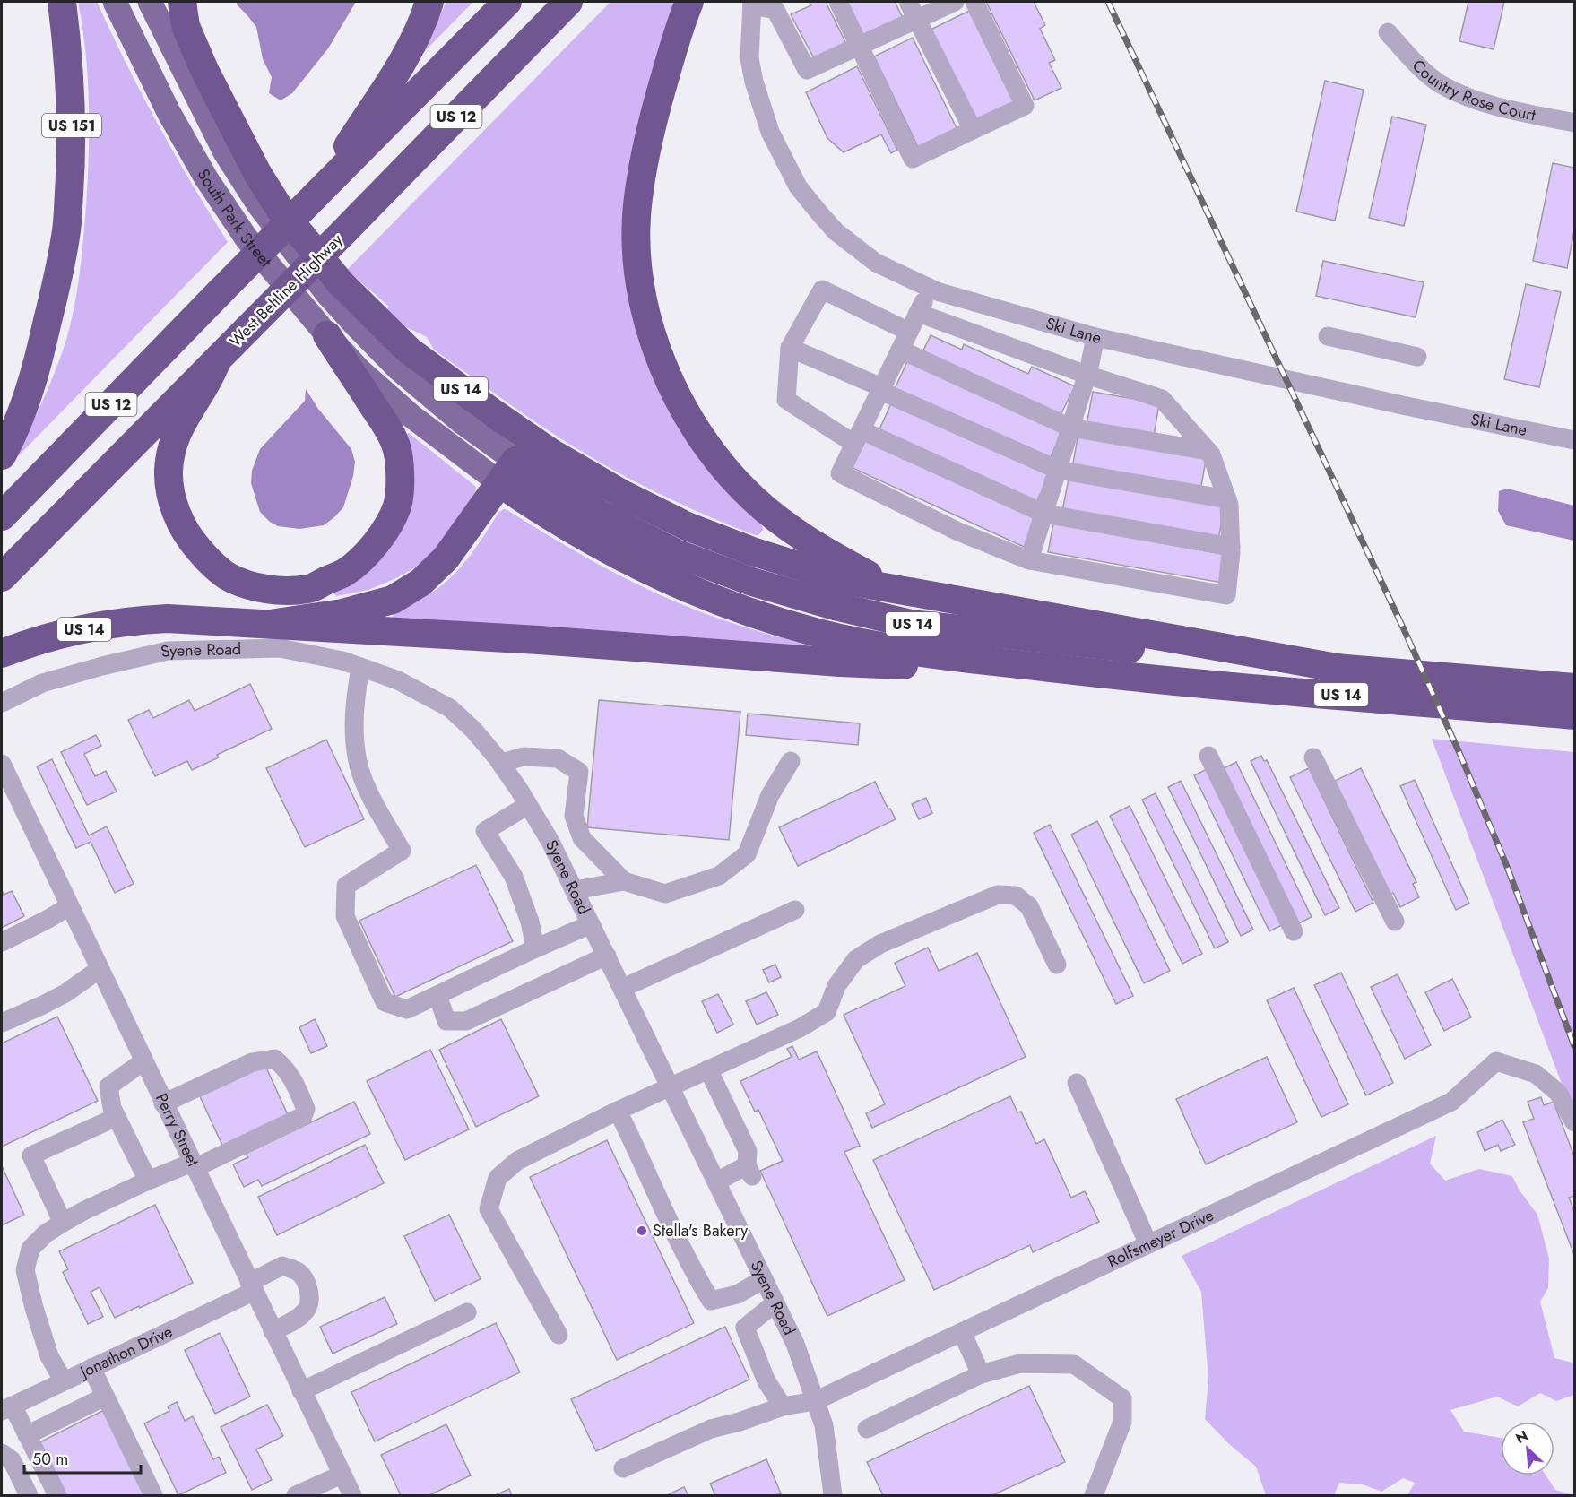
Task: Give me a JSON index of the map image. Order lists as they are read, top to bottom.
{
  "streets": {
    "highway": [
      "US 12",
      "US 151",
      "West Beltline Highway",
      "US 14"
    ],
    "main road": ["South Park Street"],
    "street": [
      "Country Rose Court",
      "Ski Lane",
      "Syene Road",
      "Perry Street",
      "Rolfsmeyer Drive",
      "Jonathon Drive"
    ]
  },
  "crossings": [
    ["South Park Street", "US 14"],
    ["Syene Road", "Rolfsmeyer Drive"],
    ["Perry Street", "Jonathon Drive"]
  ],
  "places": ["Stella's Bakery"],
  "scale_bar": "50 m",
  "north": "top left"
}
